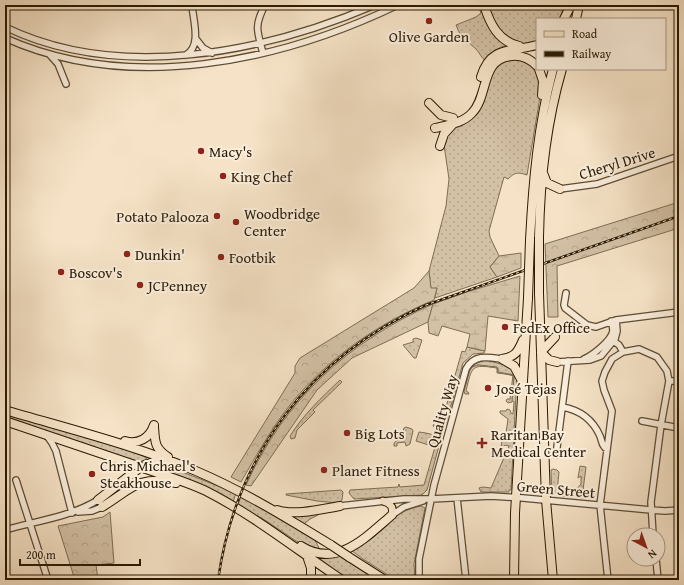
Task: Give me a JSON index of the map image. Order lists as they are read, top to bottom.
{
  "streets": {
    "street": ["Cheryl Drive", "Quality Way", "Green Street"]
  },
  "crossings": [
    ["Quality Way", "Green Street"]
  ],
  "places": {
    "other": [
      "Olive Garden",
      "Macy's",
      "King Chef",
      "Potato Palooza",
      "Woodbridge Center",
      "Dunkin'",
      "Footbik",
      "Boscov's",
      "JCPenney",
      "FedEx Office",
      "José Tejas",
      "Big Lots",
      "Planet Fitness",
      "Chris Michael's Steakhouse"
    ],
    "health": ["Raritan Bay Medical Center"]
  },
  "legend": ["Road", "Railway"],
  "scale_bar": "200 m",
  "north": "bottom right"
}
